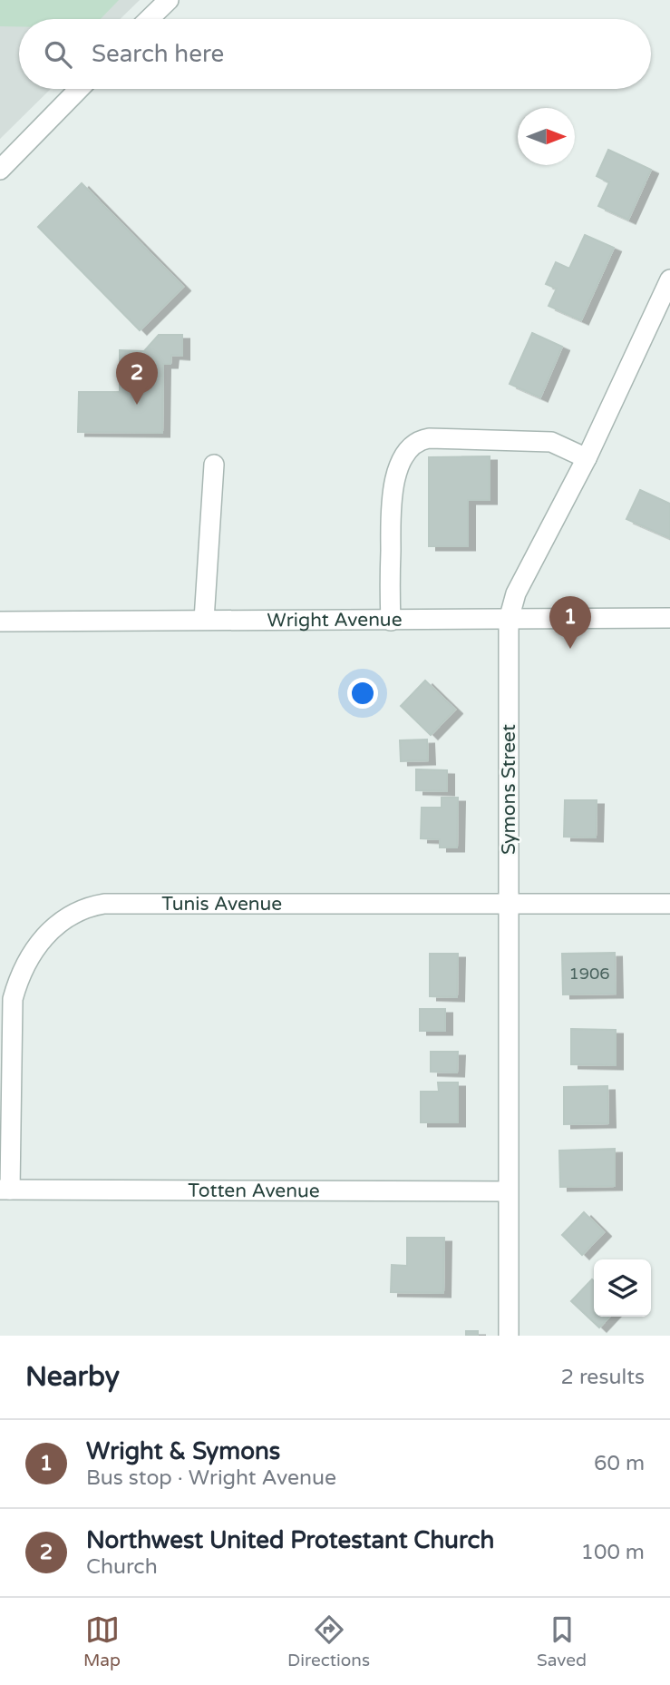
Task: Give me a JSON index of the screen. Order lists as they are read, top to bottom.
{
  "streets": {
    "street": [
      "Wright Avenue",
      "Symons Street",
      "Tunis Avenue",
      "Totten Avenue"
    ]
  },
  "crossings": [
    ["Wright Avenue", "Symons Street"],
    ["Symons Street", "Tunis Avenue"],
    ["Symons Street", "Totten Avenue"],
    ["Tunis Avenue", "Totten Avenue"]
  ],
  "house_numbers": ["1906"],
  "north": "right",
  "page": {
    "search": "Search here",
    "pins": ["2", "1"],
    "heading": ["Nearby", "2 results"],
    "list": [
      {
        "mark": "1",
        "name": "Wright & Symons",
        "note": "Bus stop · Wright Avenue",
        "value": "60 m"
      },
      {
        "mark": "2",
        "name": "Northwest United Protestant Church",
        "note": "Church",
        "value": "100 m"
      }
    ],
    "nav": ["Map", "Directions", "Saved"]
  }
}
